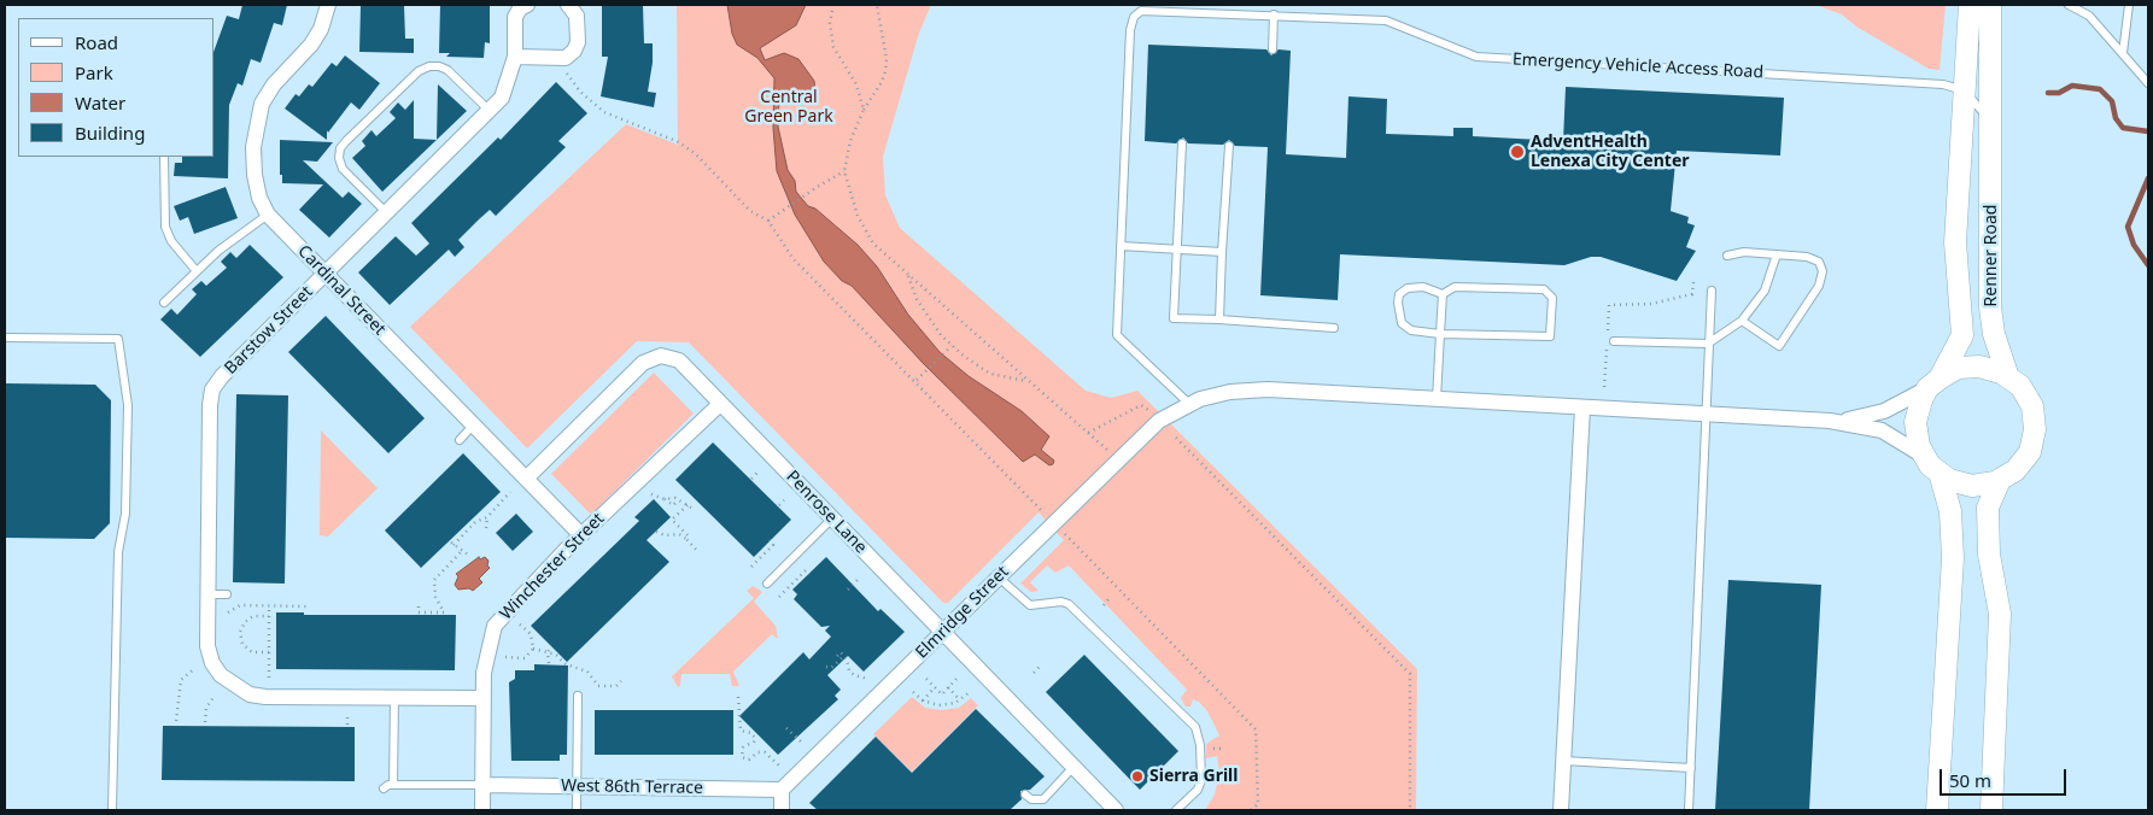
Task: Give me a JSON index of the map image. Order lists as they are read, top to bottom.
{
  "streets": {
    "main road": ["Renner Road"],
    "street": [
      "Cardinal Street",
      "Barstow Street",
      "Penrose Lane",
      "Winchester Street",
      "Elmridge Street",
      "West 86th Terrace"
    ],
    "lane": ["Emergency Vehicle Access Road"]
  },
  "crossings": [
    ["Emergency Vehicle Access Road", "Renner Road"],
    ["Cardinal Street", "Barstow Street"],
    ["Cardinal Street", "Penrose Lane"],
    ["Cardinal Street", "Winchester Street"],
    ["Penrose Lane", "Winchester Street"],
    ["Penrose Lane", "Elmridge Street"],
    ["Winchester Street", "West 86th Terrace"],
    ["Elmridge Street", "West 86th Terrace"]
  ],
  "parks": ["Central Green Park"],
  "places": ["AdventHealth Lenexa City Center", "Sierra Grill"],
  "legend": [
    "Road",
    "Park",
    "Water",
    "Building"
  ],
  "scale_bar": "50 m"
}
